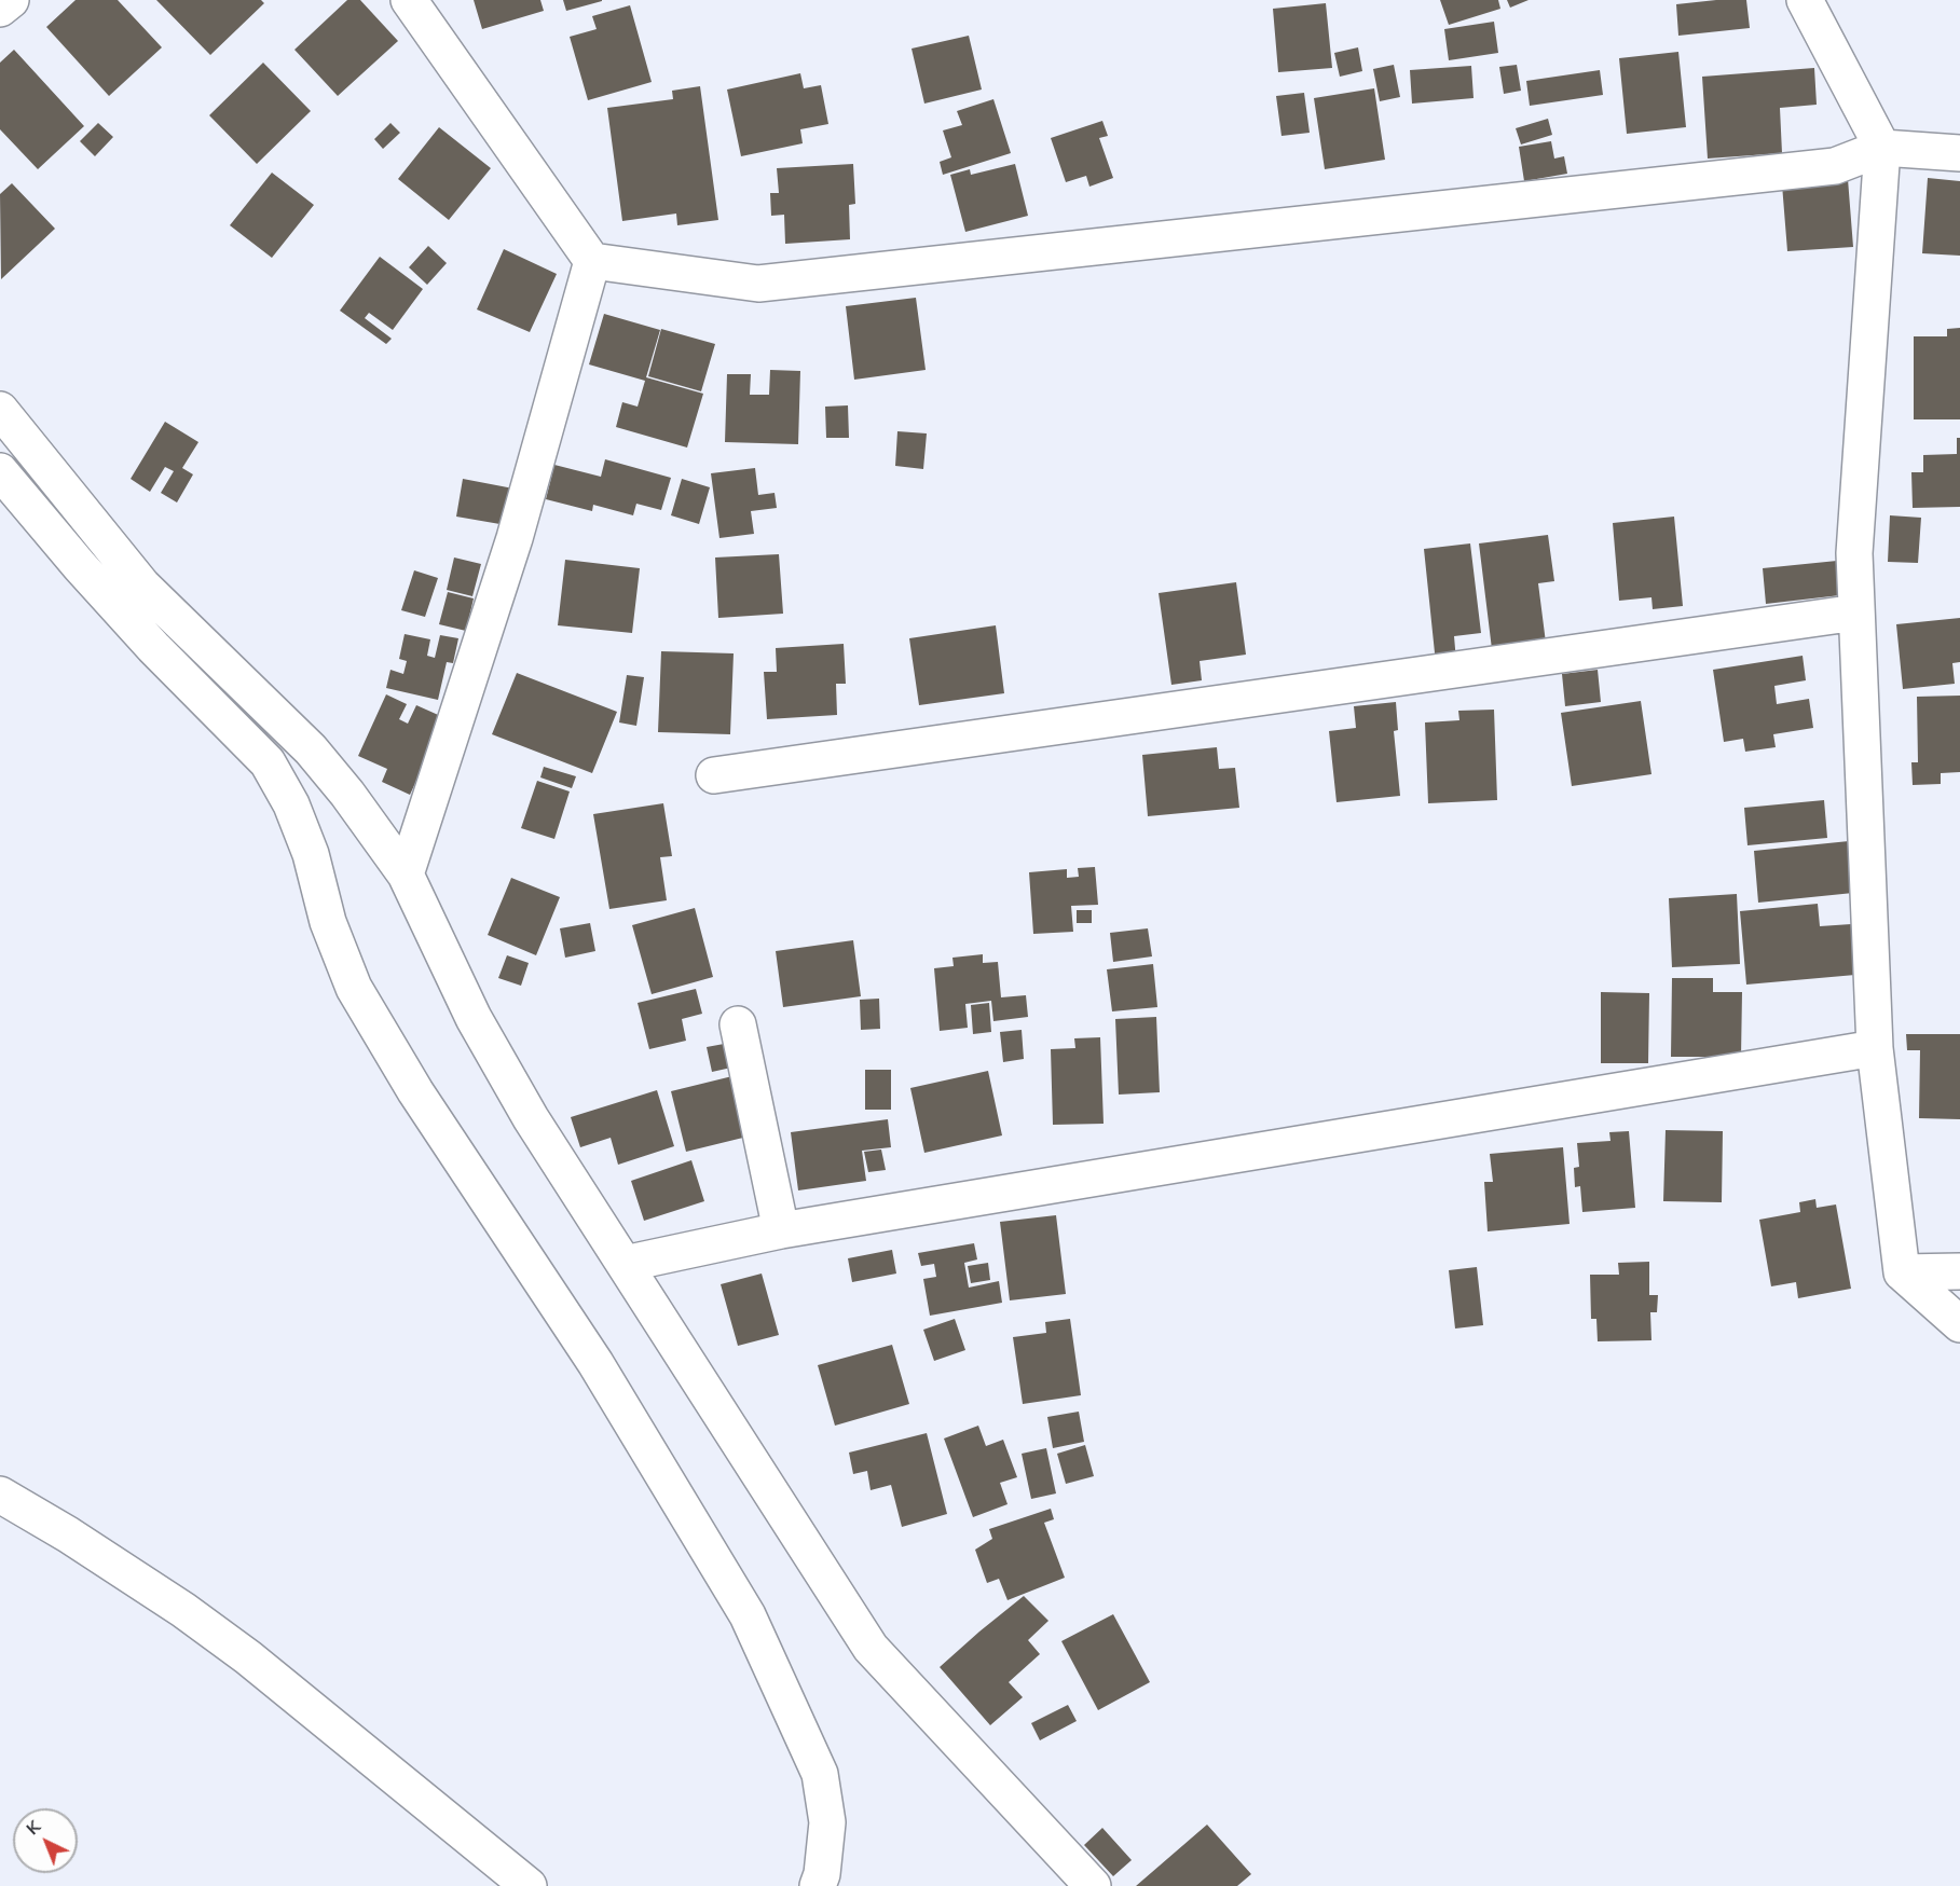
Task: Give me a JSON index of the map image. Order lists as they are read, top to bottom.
{
  "north": "top left"
}
